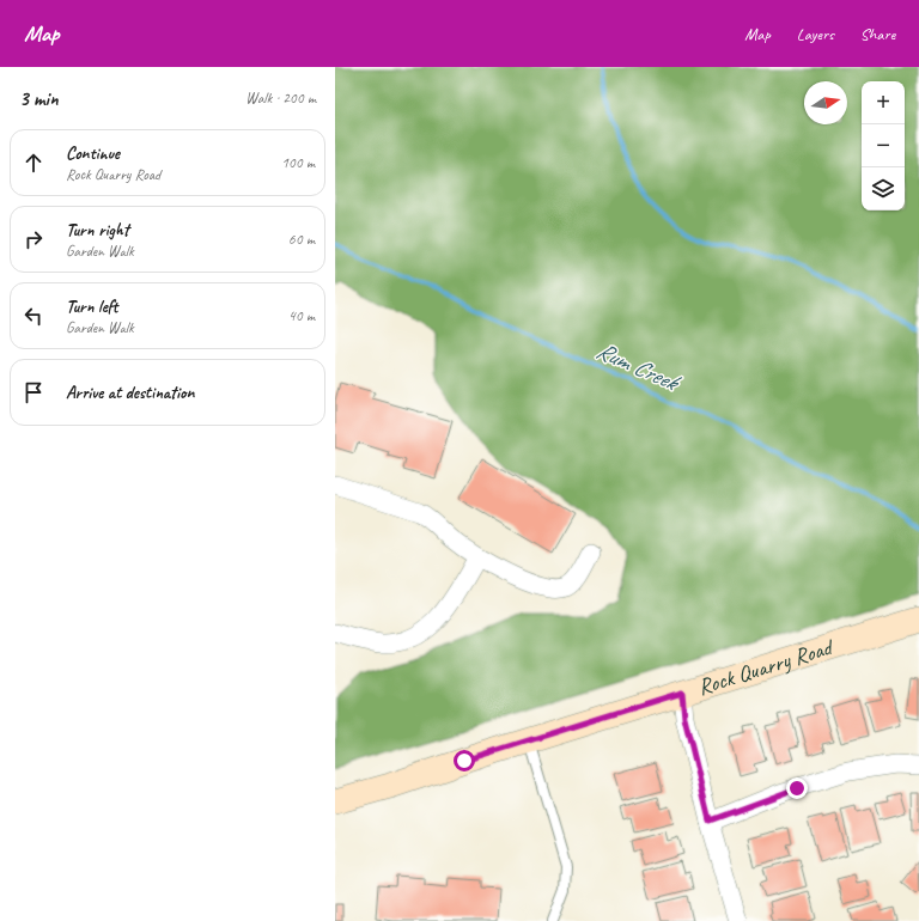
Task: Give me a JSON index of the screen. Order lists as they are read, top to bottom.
{
  "streets": {
    "street": ["Rock Quarry Road"]
  },
  "water": ["Rum Creek"],
  "north": "right",
  "page": {
    "header": "Map",
    "nav": ["Map", "Layers", "Share"],
    "heading": ["3 min", "Walk · 200 m"],
    "map_buttons": ["+", "−"],
    "list": [
      ["Continue", "Rock Quarry Road", "100 m"],
      ["Turn right", "Garden Walk", "60 m"],
      ["Turn left", "Garden Walk", "40 m"],
      "Arrive at destination"
    ]
  }
}
